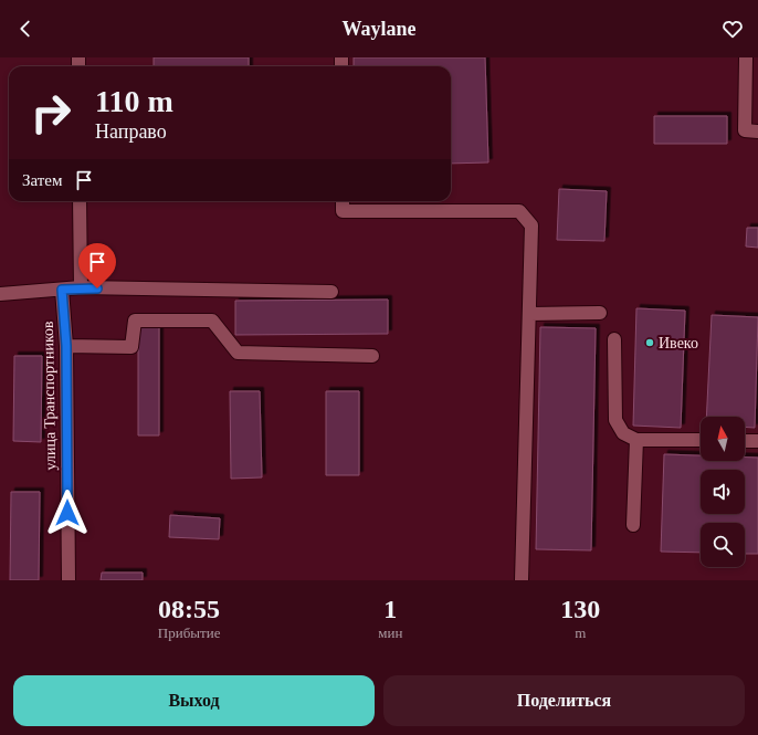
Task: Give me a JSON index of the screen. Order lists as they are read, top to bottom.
{
  "streets": {
    "street": ["улица Транспортников"]
  },
  "places": ["Ивеко"],
  "north": "top",
  "page": {
    "header": "Waylane",
    "turn": ["110 m", "Направо"],
    "then": "Затем",
    "eta": [
      "08:55",
      "Прибытие",
      "1",
      "мин",
      "130",
      "m"
    ],
    "buttons": ["Выход", "Поделиться"]
  }
}
